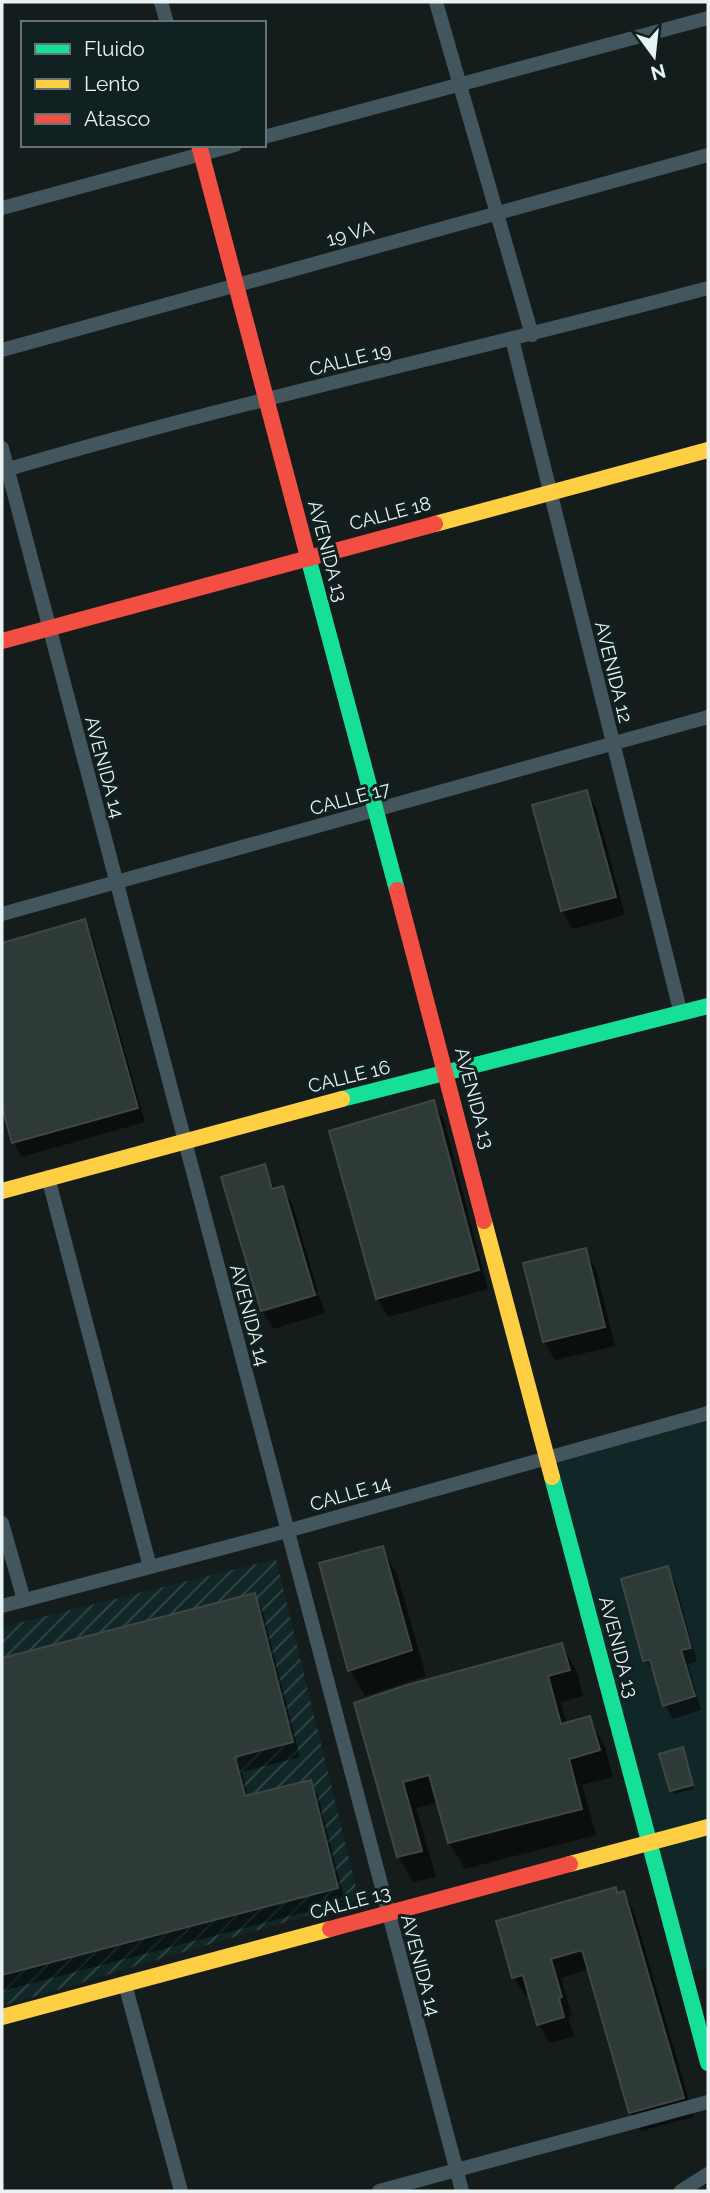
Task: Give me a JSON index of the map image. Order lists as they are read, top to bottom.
{
  "streets": {
    "street": [
      "19 VA",
      "CALLE 19",
      "CALLE 18",
      "AVENIDA 13",
      "AVENIDA 12",
      "AVENIDA 14",
      "CALLE 17",
      "CALLE 16",
      "CALLE 14",
      "CALLE 13"
    ]
  },
  "crossings": [
    ["19 VA", "AVENIDA 13"],
    ["CALLE 19", "AVENIDA 13"],
    ["CALLE 19", "AVENIDA 12"],
    ["CALLE 19", "AVENIDA 14"],
    ["CALLE 18", "AVENIDA 13"],
    ["CALLE 18", "AVENIDA 12"],
    ["CALLE 18", "AVENIDA 14"],
    ["AVENIDA 13", "CALLE 17"],
    ["AVENIDA 13", "CALLE 16"],
    ["AVENIDA 13", "CALLE 14"],
    ["AVENIDA 13", "CALLE 13"],
    ["AVENIDA 12", "CALLE 17"],
    ["AVENIDA 12", "CALLE 16"],
    ["AVENIDA 14", "CALLE 17"],
    ["AVENIDA 14", "CALLE 16"],
    ["AVENIDA 14", "CALLE 14"],
    ["AVENIDA 14", "CALLE 13"]
  ],
  "legend": ["Fluido", "Lento", "Atasco"],
  "north": "bottom"
}
